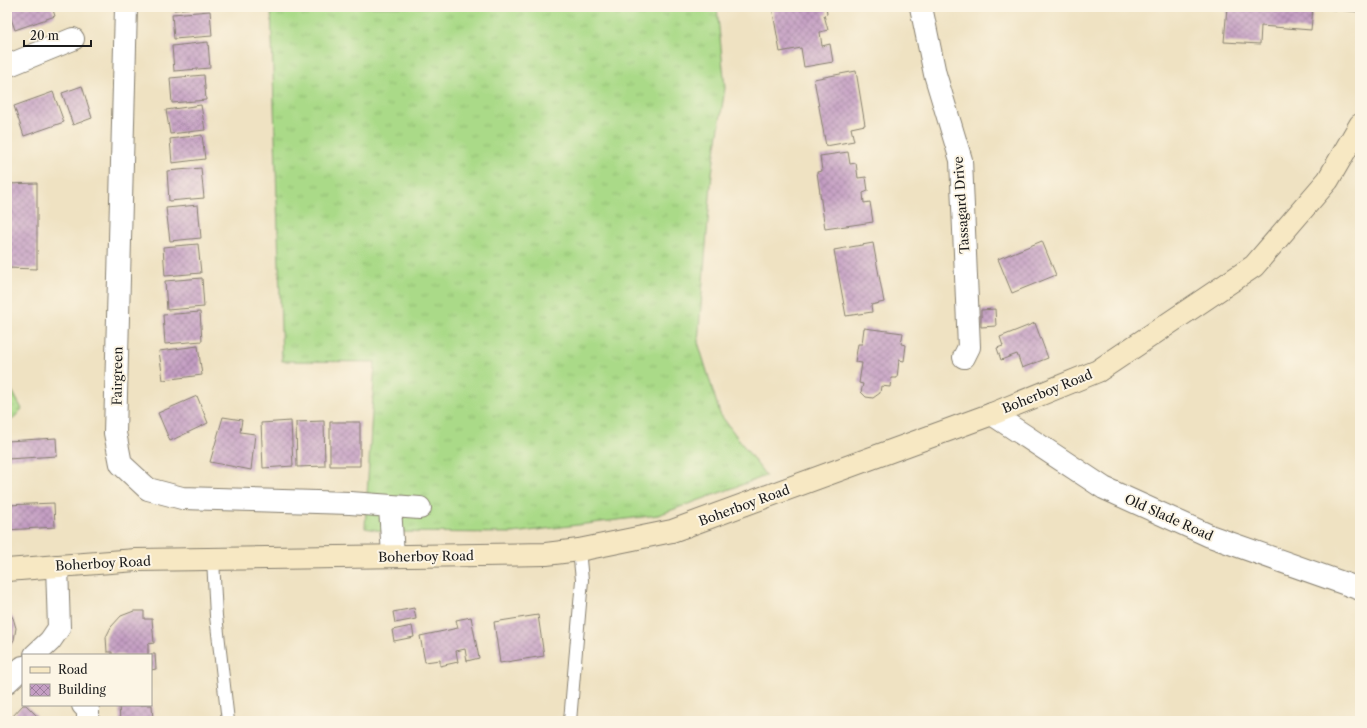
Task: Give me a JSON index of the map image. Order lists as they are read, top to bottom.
{
  "streets": {
    "street": [
      "Tassagard Drive",
      "Fairgreen",
      "Boherboy Road",
      "Old Slade Road"
    ]
  },
  "crossings": [
    ["Boherboy Road", "Old Slade Road"]
  ],
  "legend": ["Road", "Building"],
  "scale_bar": "20 m"
}
